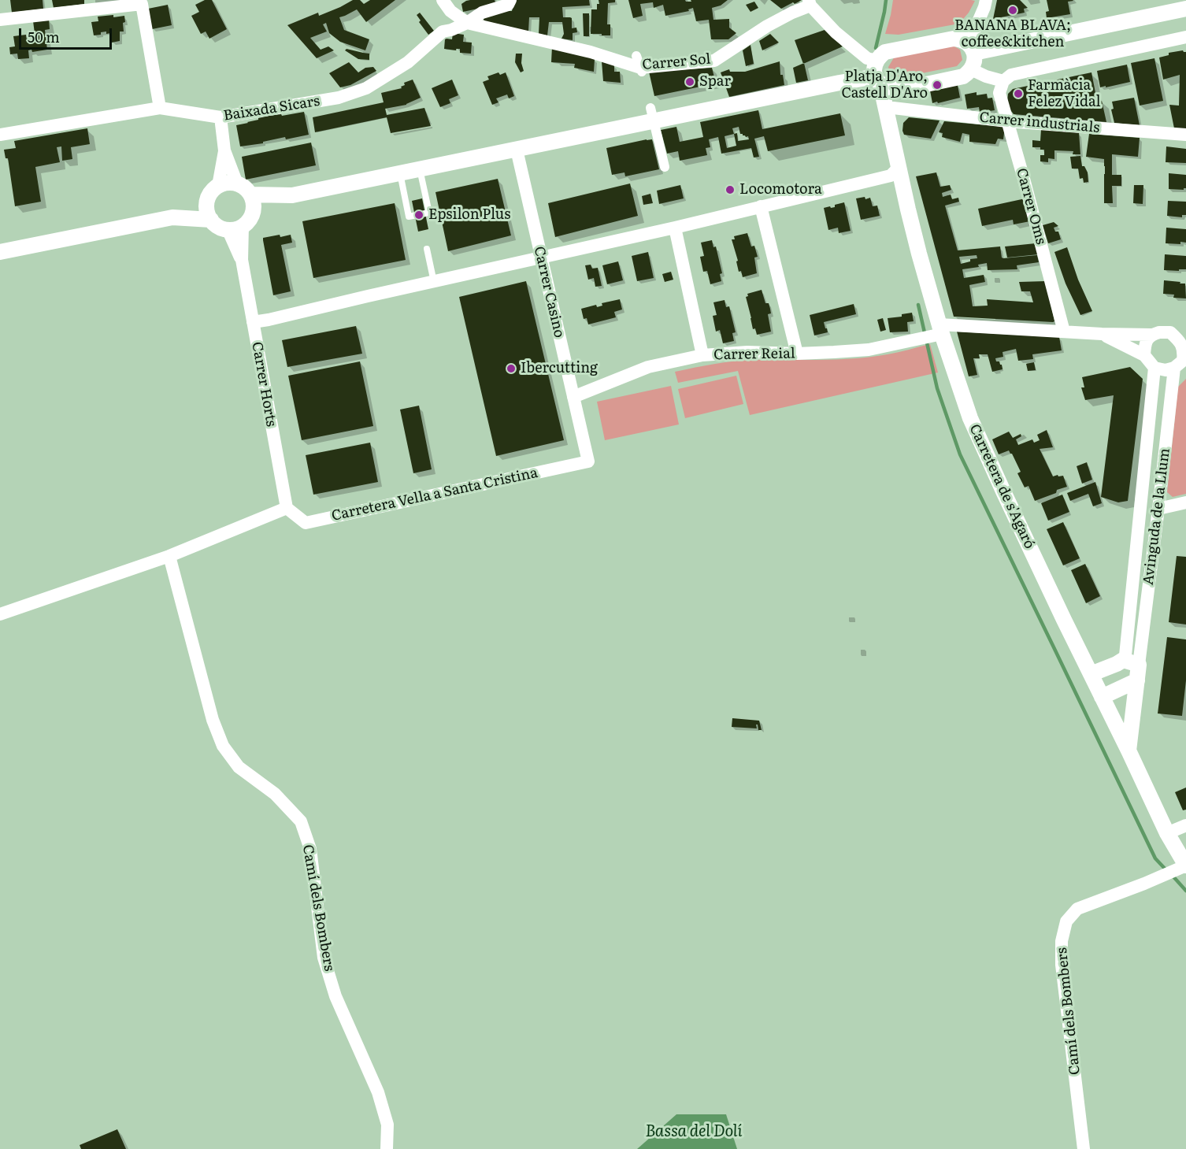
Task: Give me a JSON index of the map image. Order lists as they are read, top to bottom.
{
  "streets": {
    "street": [
      "Carrer Sol",
      "Baixada Sicars",
      "Carrer industrials",
      "Carrer Oms",
      "Carrer Casino",
      "Carrer Reial",
      "Carrer Horts",
      "Carretera de s'Agaró",
      "Carretera Vella a Santa Cristina",
      "Avinguda de la Llum",
      "Camí dels Bombers"
    ]
  },
  "crossings": [
    ["Carrer Sol", "Baixada Sicars"],
    ["Carrer Sol", "Carretera de s'Agaró"],
    ["Carrer industrials", "Carrer Oms"],
    ["Carrer industrials", "Carretera de s'Agaró"],
    ["Carrer Oms", "Carrer Reial"],
    ["Carrer Casino", "Carrer Reial"],
    ["Carrer Casino", "Carretera Vella a Santa Cristina"],
    ["Carrer Reial", "Carretera de s'Agaró"],
    ["Carrer Reial", "Avinguda de la Llum"],
    ["Carrer Horts", "Carretera Vella a Santa Cristina"],
    ["Carretera de s'Agaró", "Camí dels Bombers"]
  ],
  "water": ["Bassa del Dolí"],
  "places": [
    "BANANA BLAVA; coffee&kitchen",
    "Spar",
    "Platja D'Aro, Castell D'Aro",
    "Farmàcia Felez Vidal",
    "Locomotora",
    "Epsilon Plus",
    "Ibercutting"
  ],
  "scale_bar": "50 m"
}
